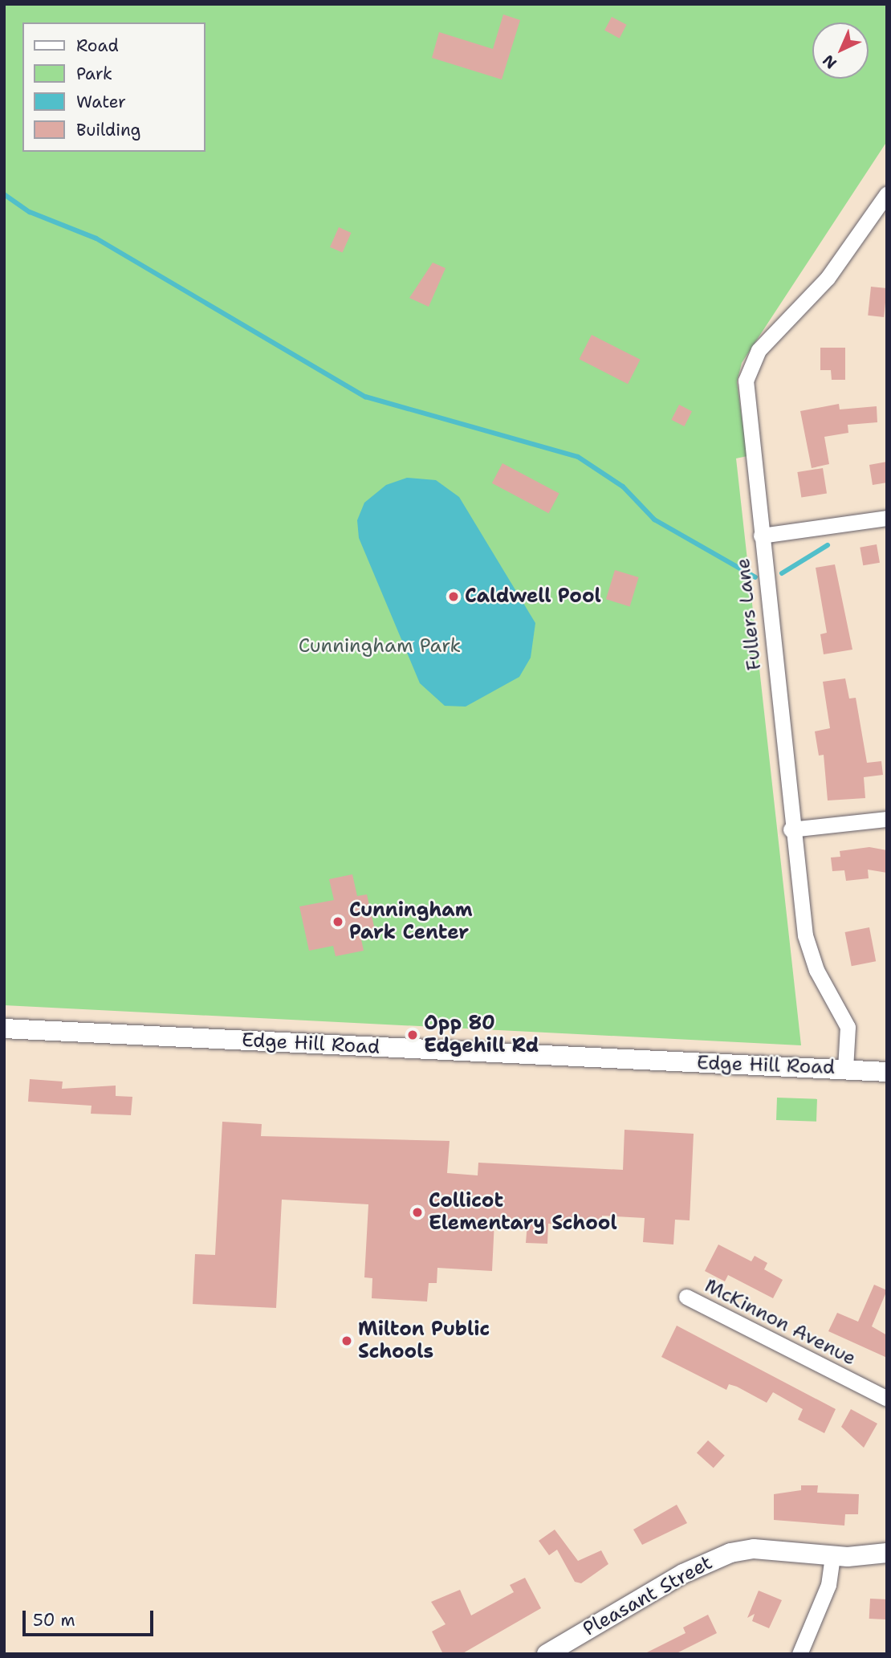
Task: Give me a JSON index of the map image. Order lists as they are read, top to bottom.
{
  "streets": {
    "street": [
      "Fullers Lane",
      "Edge Hill Road",
      "McKinnon Avenue",
      "Pleasant Street"
    ]
  },
  "crossings": [
    ["Fullers Lane", "Edge Hill Road"]
  ],
  "parks": ["Cunningham Park"],
  "places": [
    "Caldwell Pool",
    "Cunningham Park Center",
    "Opp 80 Edgehill Rd",
    "Collicot Elementary School",
    "Milton Public Schools"
  ],
  "legend": [
    "Road",
    "Park",
    "Water",
    "Building"
  ],
  "scale_bar": "50 m",
  "north": "bottom left"
}
